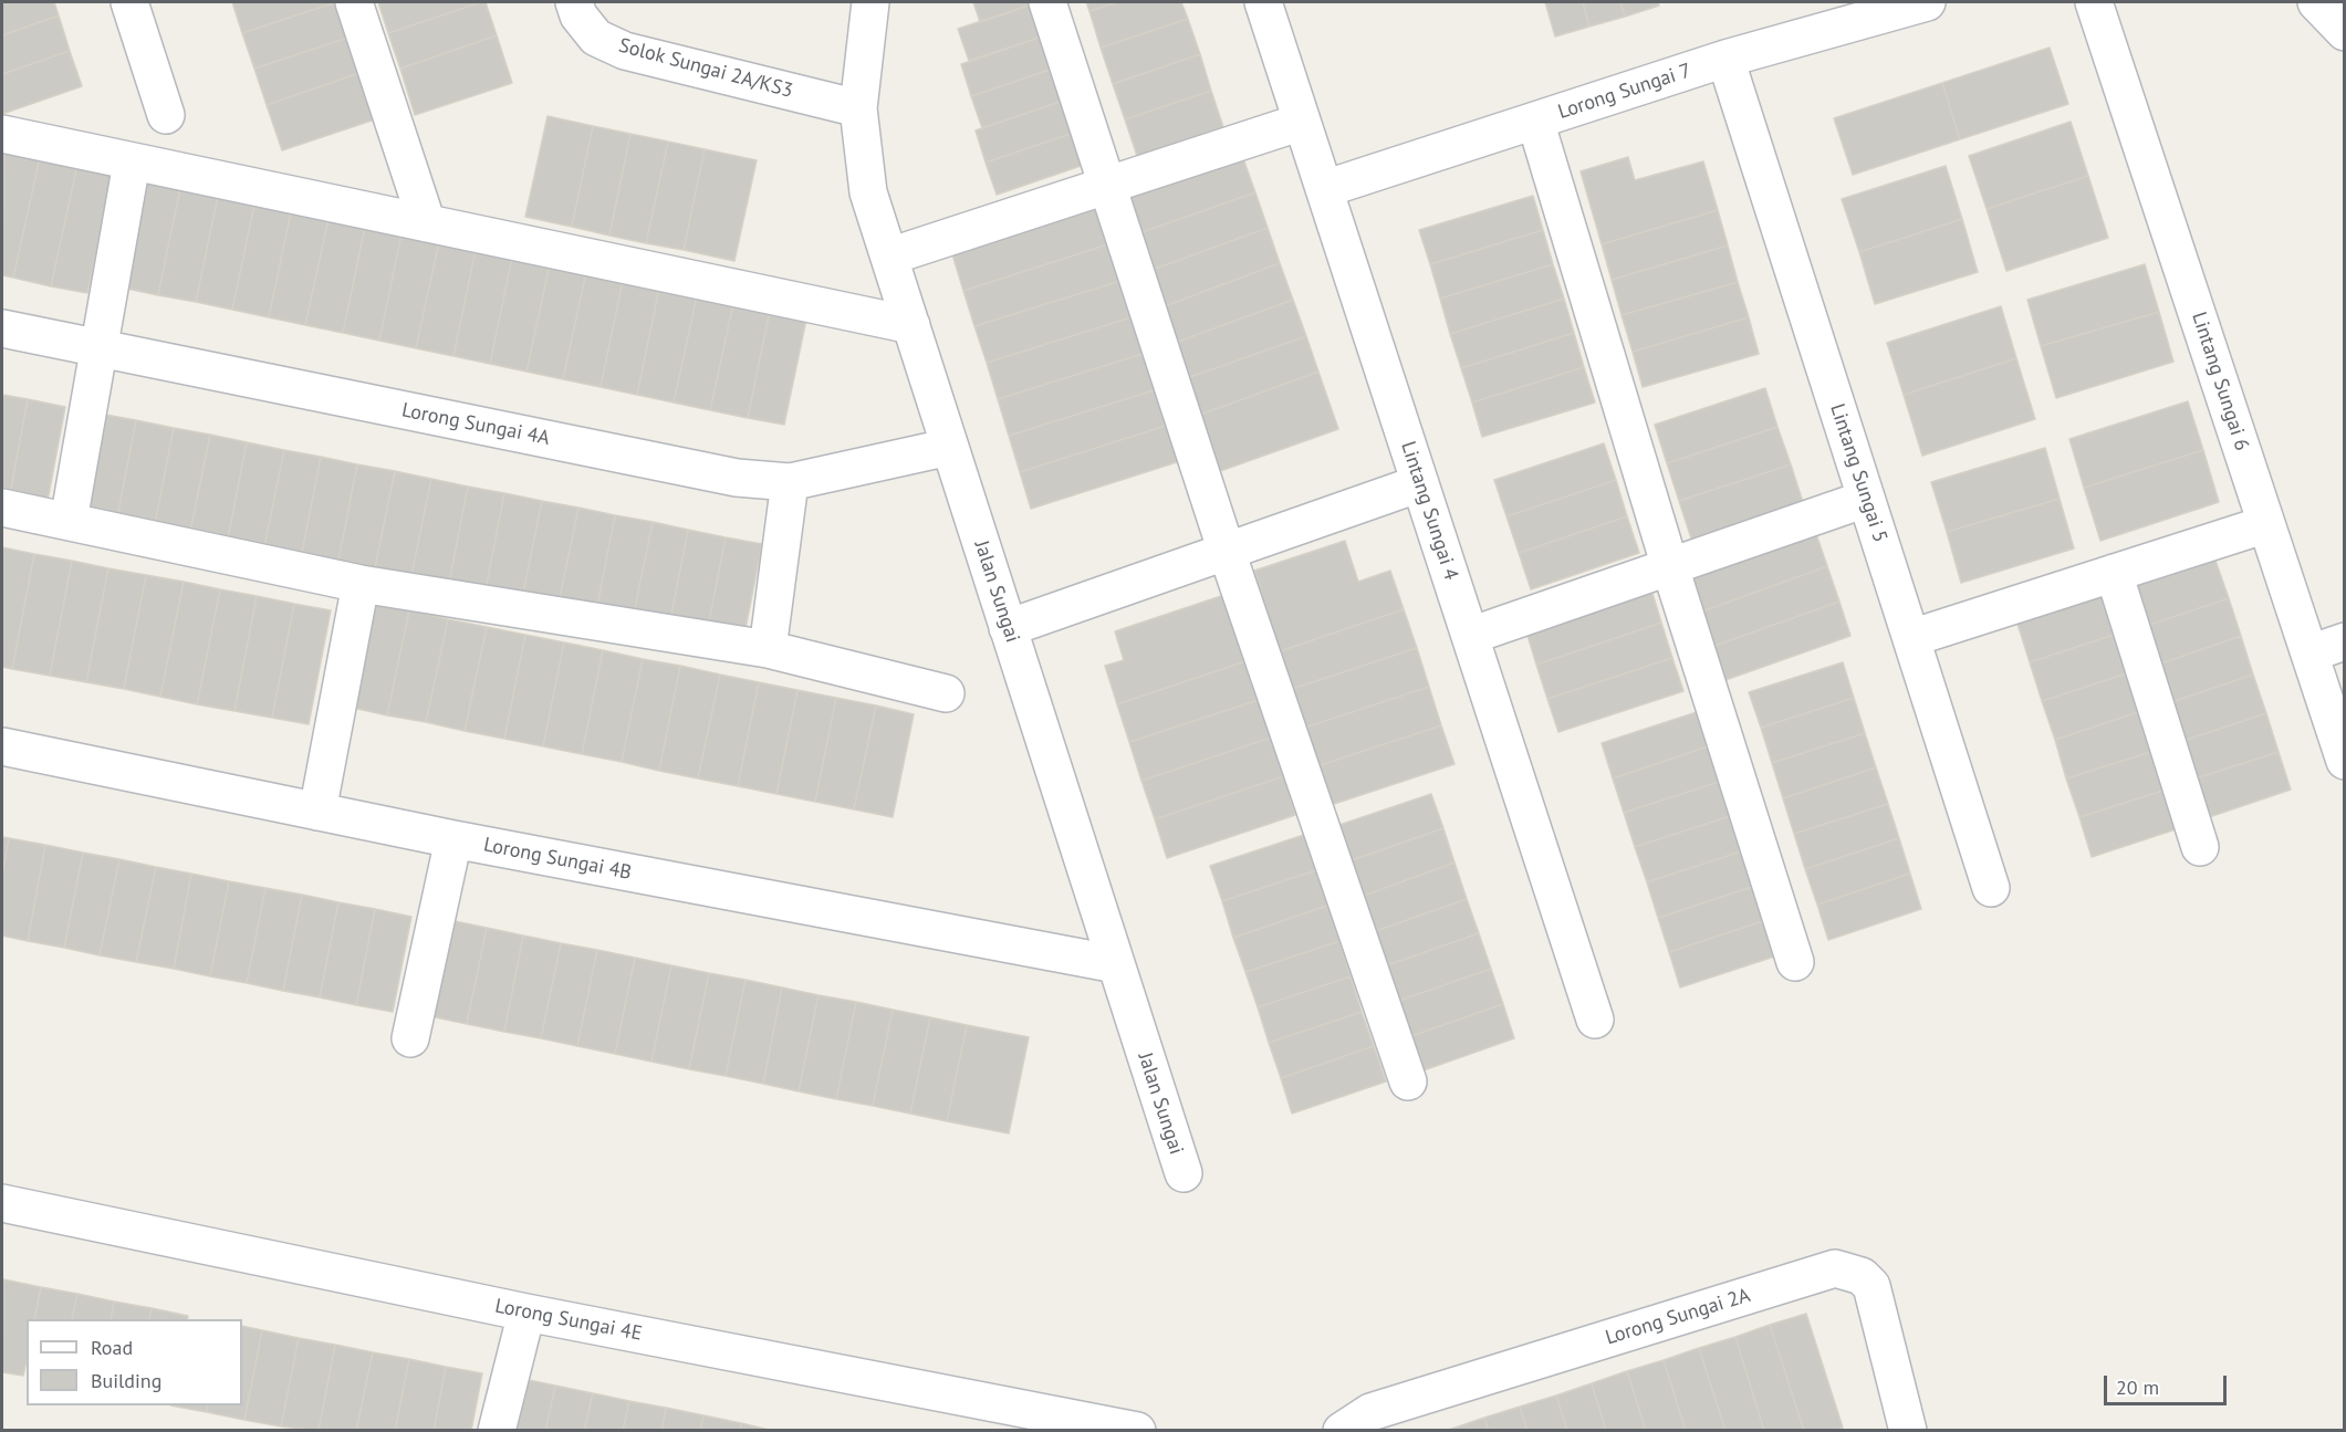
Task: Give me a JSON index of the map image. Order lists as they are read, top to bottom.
{
  "streets": {
    "street": [
      "Solok Sungai 2A/KS3",
      "Lorong Sungai 7",
      "Lintang Sungai 6",
      "Lorong Sungai 4A",
      "Lintang Sungai 5",
      "Lintang Sungai 4",
      "Jalan Sungai",
      "Lorong Sungai 4B",
      "Lorong Sungai 2A",
      "Lorong Sungai 4E"
    ]
  },
  "crossings": [
    ["Solok Sungai 2A/KS3", "Jalan Sungai"],
    ["Lorong Sungai 7", "Lintang Sungai 5"],
    ["Lorong Sungai 7", "Lintang Sungai 4"],
    ["Lorong Sungai 4A", "Jalan Sungai"],
    ["Jalan Sungai", "Lorong Sungai 4B"]
  ],
  "legend": ["Road", "Building"],
  "scale_bar": "20 m"
}
